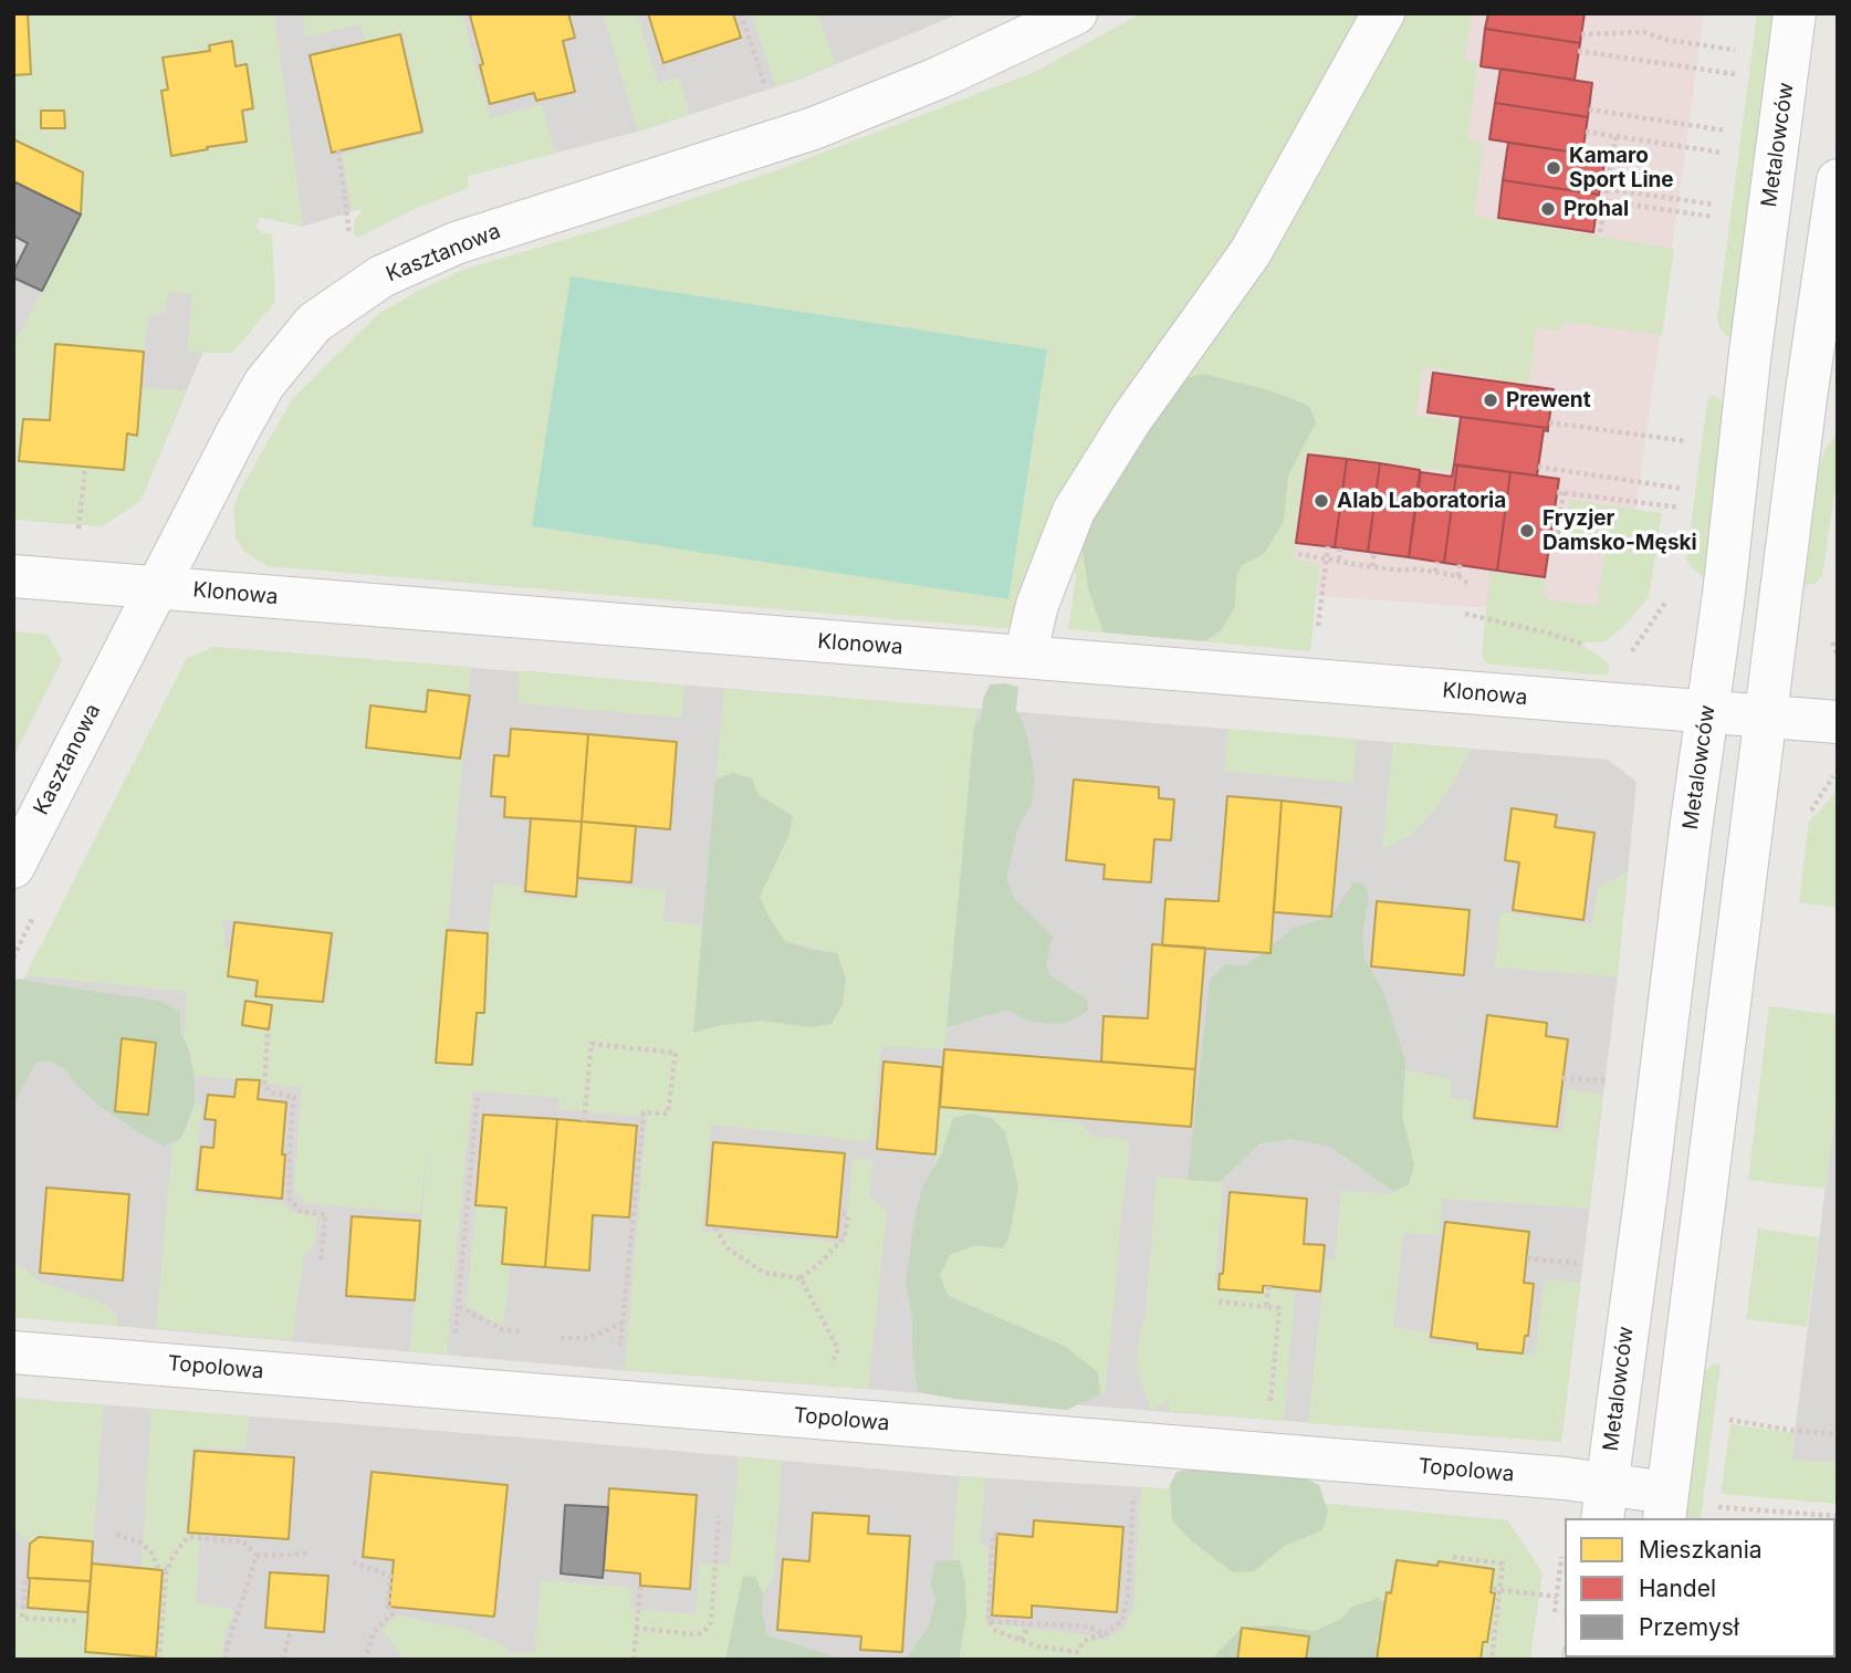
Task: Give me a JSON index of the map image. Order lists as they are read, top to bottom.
{
  "streets": {
    "street": [
      "Metalowców",
      "Kasztanowa",
      "Klonowa",
      "Topolowa"
    ]
  },
  "crossings": [
    ["Metalowców", "Klonowa"],
    ["Metalowców", "Topolowa"],
    ["Kasztanowa", "Klonowa"]
  ],
  "places": [
    "Kamaro Sport Line",
    "Prohal",
    "Prewent",
    "Alab Laboratoria",
    "Fryzjer Damsko-Męski"
  ],
  "legend": ["Mieszkania", "Handel", "Przemysł"]
}
